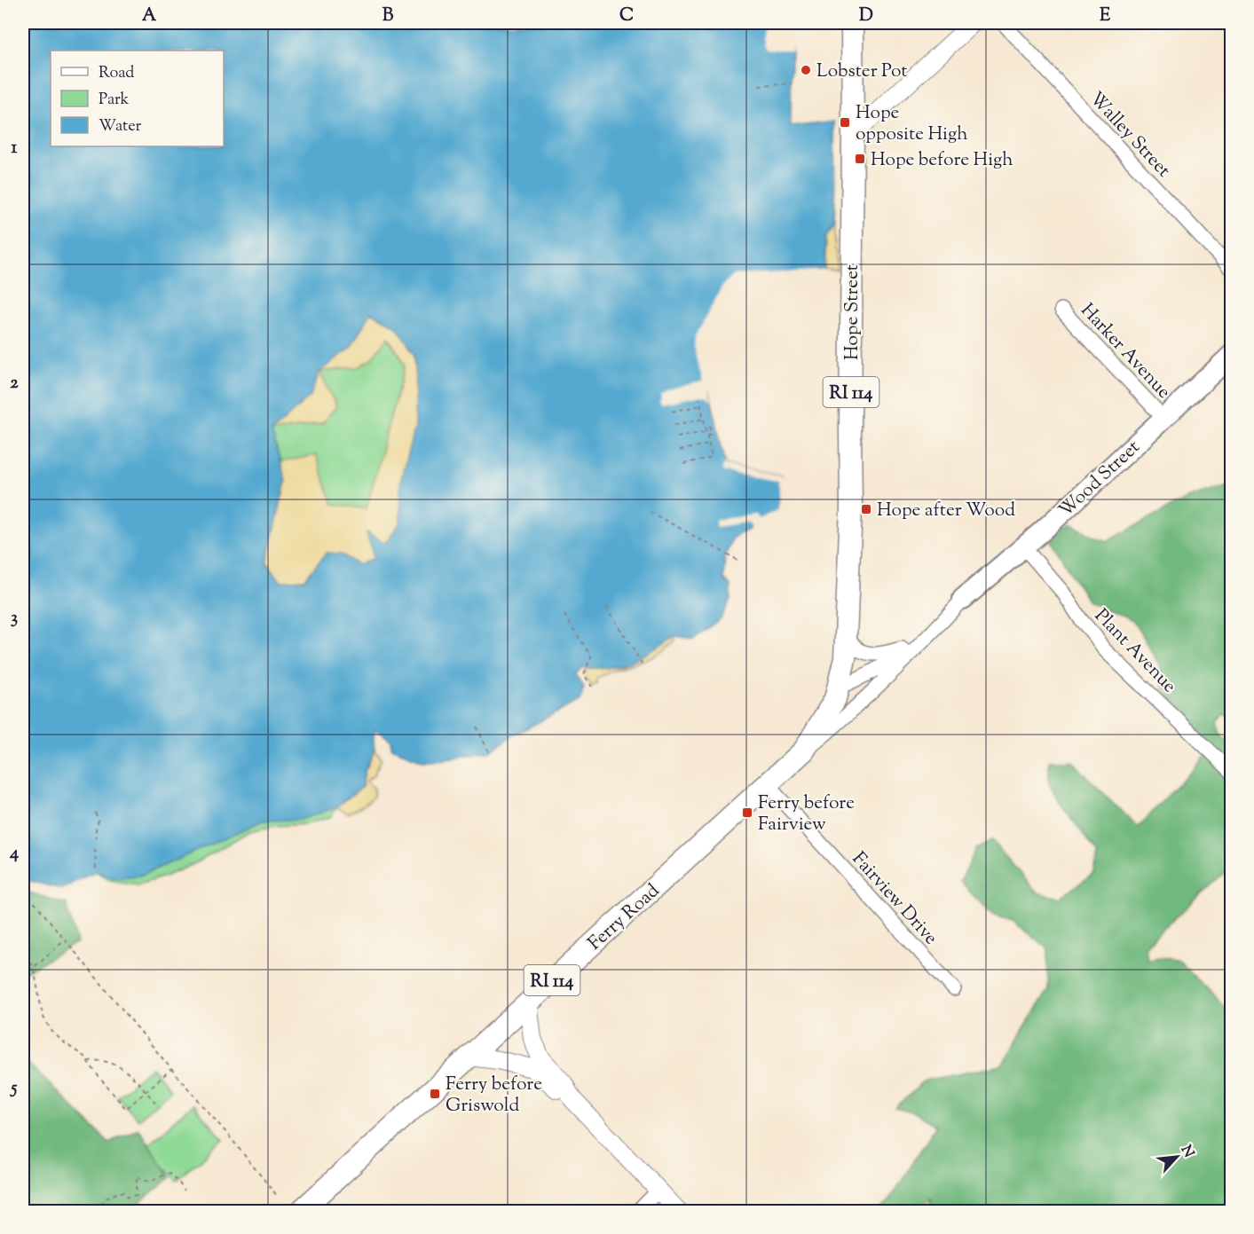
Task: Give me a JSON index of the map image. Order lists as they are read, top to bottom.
{
  "streets": {
    "main road": [
      "Hope Street",
      "RI 114",
      "Wood Street",
      "Ferry Road"
    ],
    "street": [
      "Walley Street",
      "Harker Avenue",
      "Plant Avenue",
      "Fairview Drive"
    ]
  },
  "crossings": [
    ["Hope Street", "Wood Street"],
    ["Hope Street", "Ferry Road"],
    ["Harker Avenue", "Wood Street"],
    ["Wood Street", "Plant Avenue"],
    ["Wood Street", "Ferry Road"],
    ["Fairview Drive", "Ferry Road"]
  ],
  "places": {
    "other": ["Lobster Pot"],
    "transit": [
      "Hope opposite High",
      "Hope before High",
      "Hope after Wood",
      "Ferry before Fairview",
      "Ferry before Griswold"
    ]
  },
  "legend": ["Road", "Park", "Water"],
  "north": "top right",
  "grid": {
    "columns": [
      "A",
      "B",
      "C",
      "D",
      "E"
    ],
    "rows": [
      "1",
      "2",
      "3",
      "4",
      "5"
    ]
  }
}
